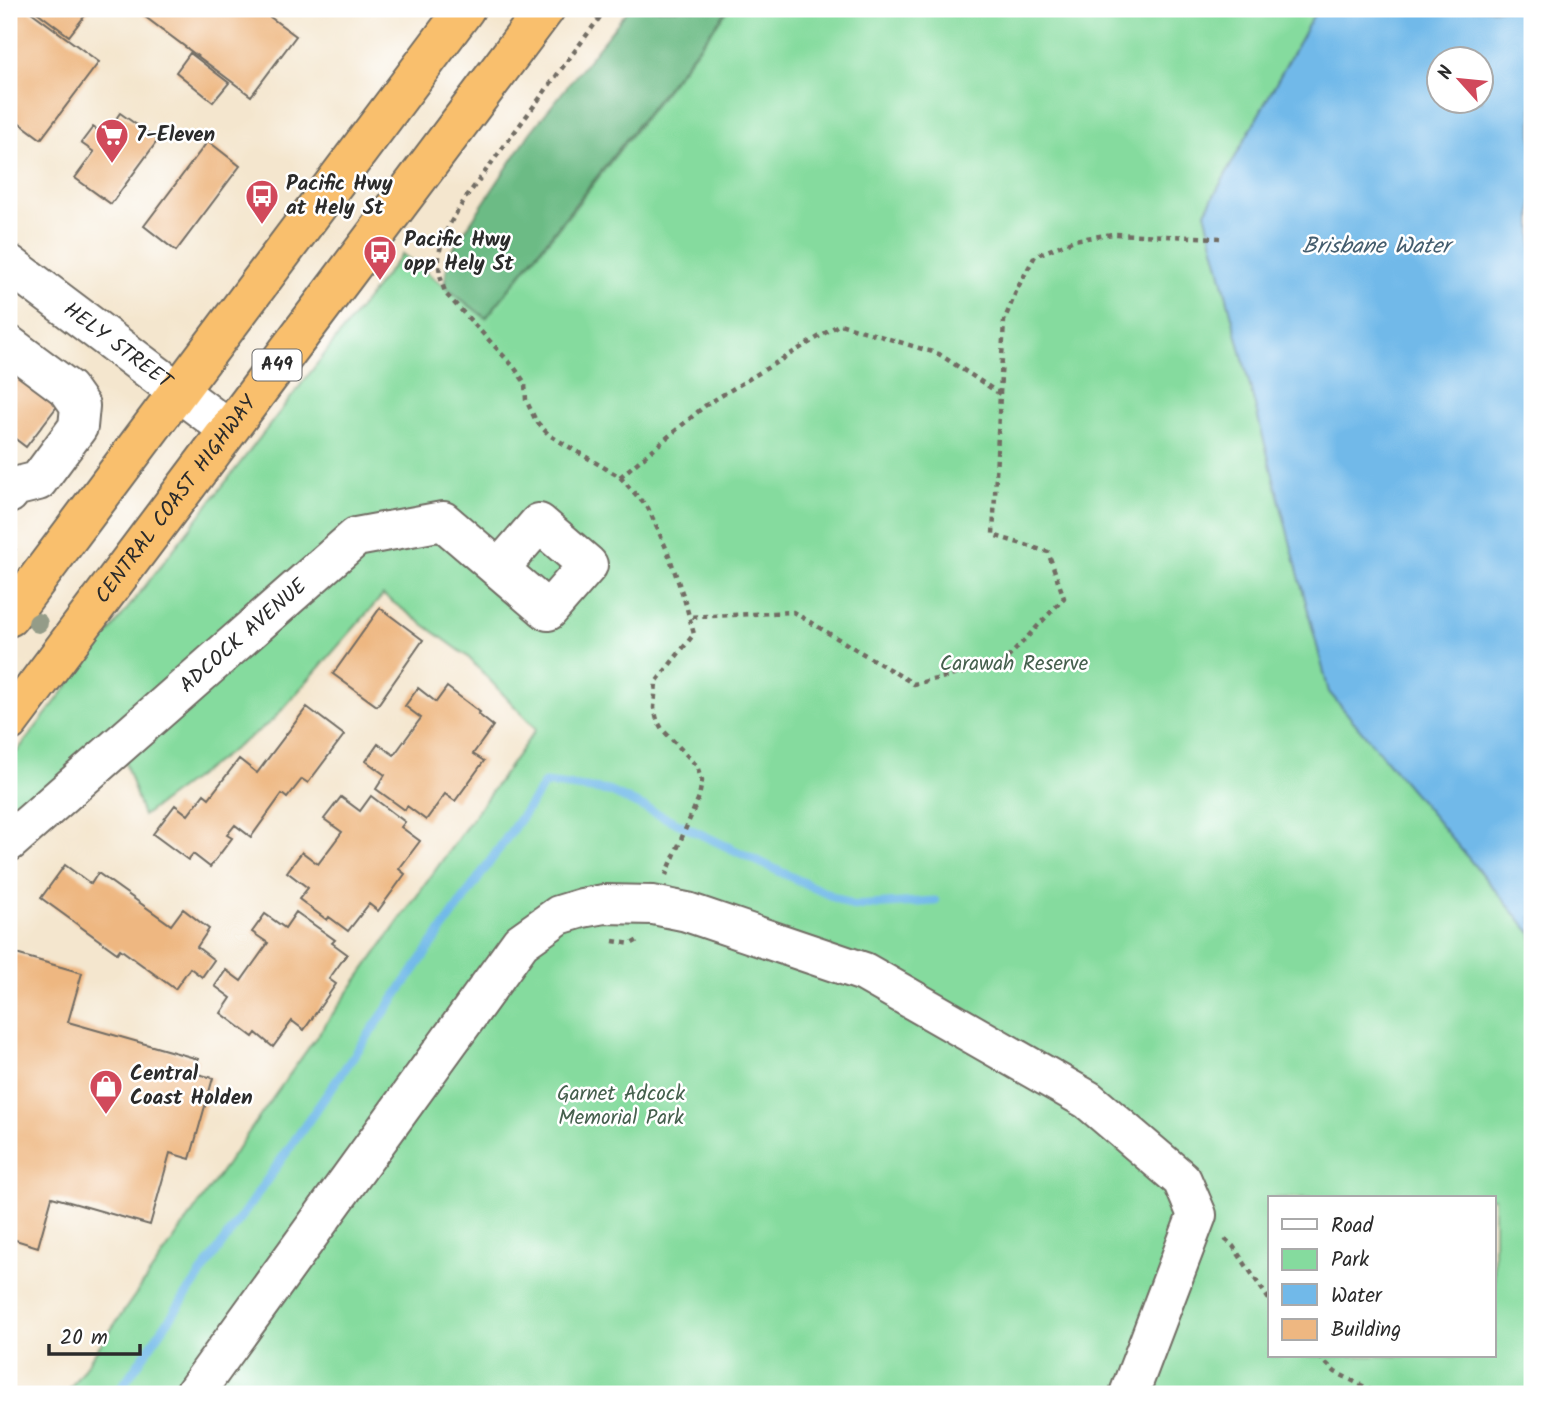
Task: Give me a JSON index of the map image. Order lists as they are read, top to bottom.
{
  "streets": {
    "highway": ["A49", "CENTRAL COAST HIGHWAY"],
    "street": ["HELY STREET", "ADCOCK AVENUE"]
  },
  "crossings": [
    ["HELY STREET", "CENTRAL COAST HIGHWAY"]
  ],
  "water": ["Brisbane Water"],
  "parks": ["Carawah Reserve", "Garnet Adcock Memorial Park"],
  "places": {
    "supermarket": ["7-Eleven"],
    "bus stop": ["Pacific Hwy at Hely St", "Pacific Hwy opp Hely St"],
    "shop": ["Central Coast Holden"]
  },
  "legend": [
    "Road",
    "Park",
    "Water",
    "Building"
  ],
  "scale_bar": "20 m",
  "north": "top left"
}
